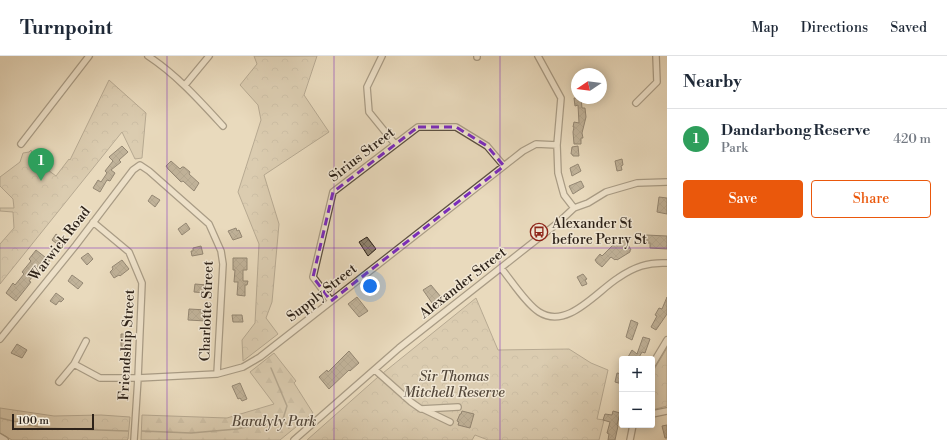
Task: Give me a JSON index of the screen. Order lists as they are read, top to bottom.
{
  "streets": {
    "street": [
      "Sirius Street",
      "Warwick Road",
      "Alexander Street",
      "Supply Street",
      "Charlotte Street",
      "Friendship Street"
    ]
  },
  "crossings": [
    ["Sirius Street", "Supply Street"],
    ["Warwick Road", "Charlotte Street"],
    ["Warwick Road", "Friendship Street"],
    ["Supply Street", "Charlotte Street"],
    ["Supply Street", "Friendship Street"]
  ],
  "parks": ["Sir Thomas Mitchell Reserve", "Baralyly Park"],
  "places": {
    "bus stop": ["Alexander St before Perry St"]
  },
  "scale_bar": "100 m",
  "north": "left",
  "page": {
    "header": "Turnpoint",
    "nav": ["Map", "Directions", "Saved"],
    "heading": "Nearby",
    "list": [
      {
        "mark": "1",
        "name": "Dandarbong Reserve",
        "note": "Park",
        "value": "420 m"
      }
    ],
    "pins": "1",
    "buttons": ["Save", "Share"],
    "map_buttons": ["+", "−"],
    "scale": "100 m"
  }
}
